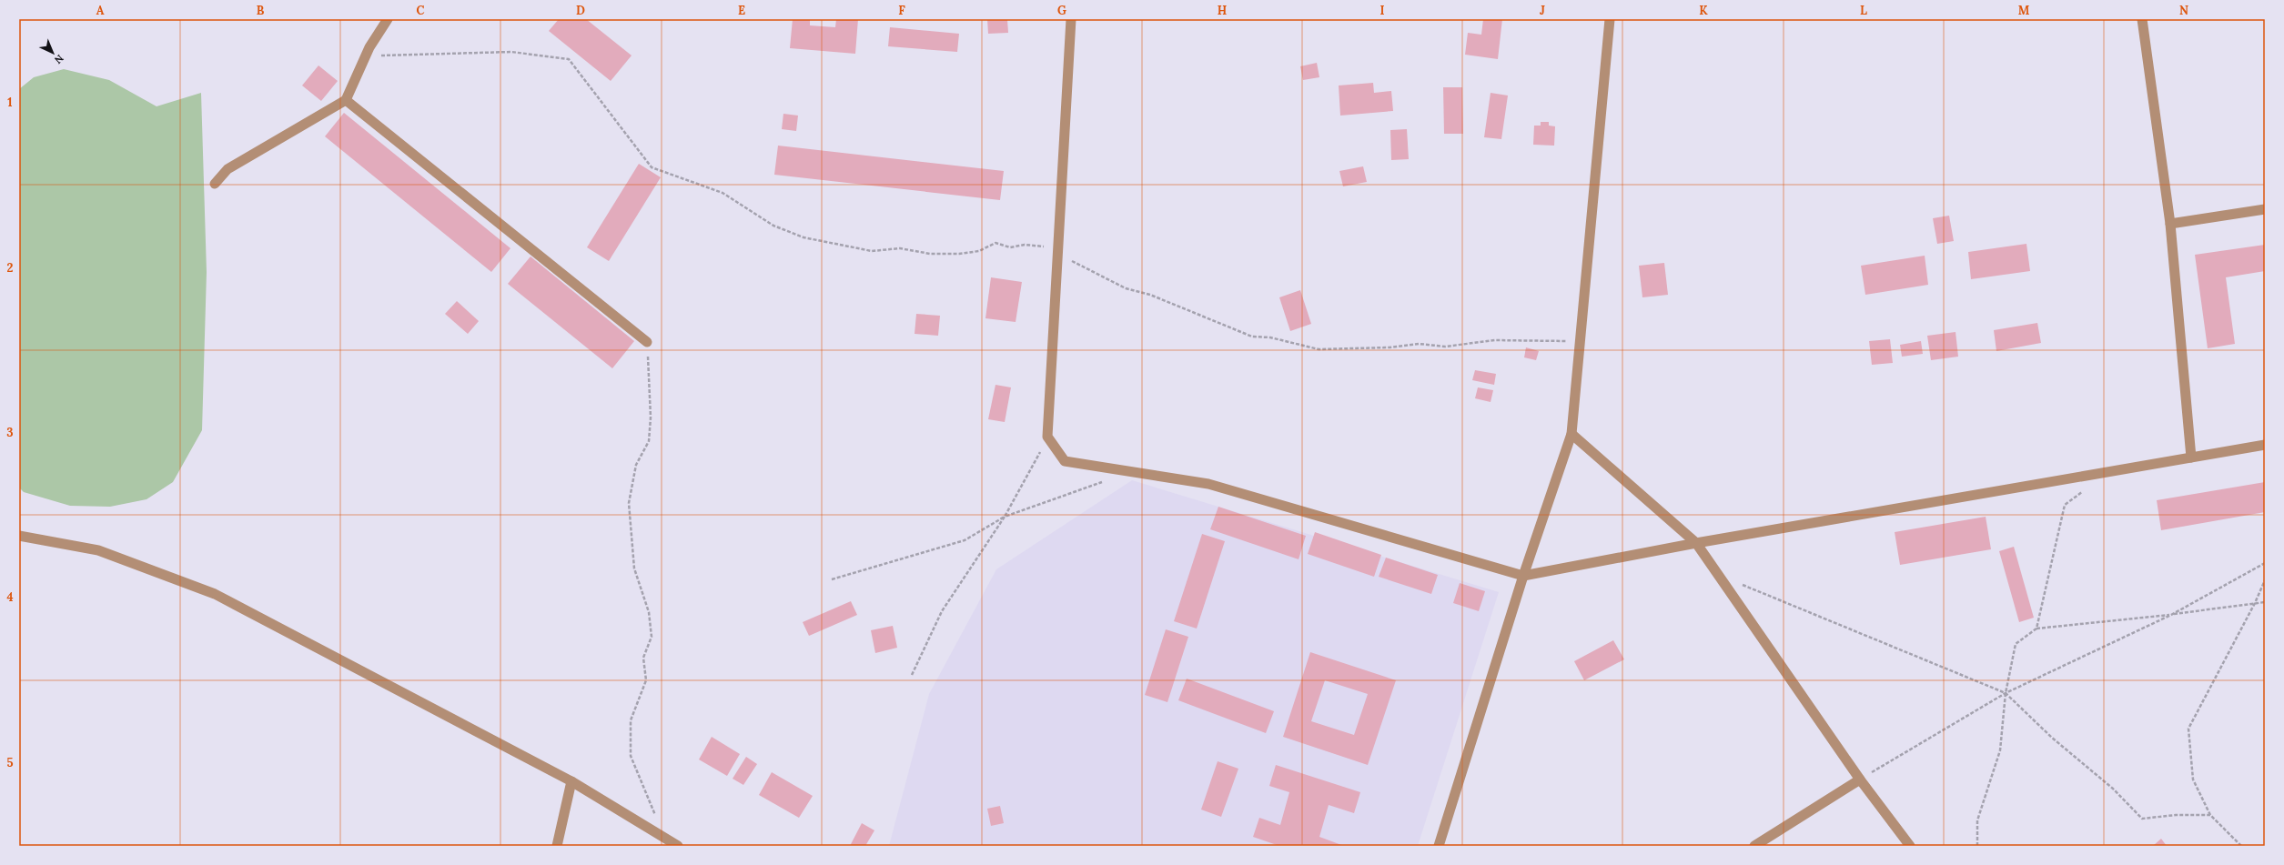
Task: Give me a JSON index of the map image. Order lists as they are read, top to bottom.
{
  "north": "bottom right",
  "grid": {
    "columns": [
      "A",
      "B",
      "C",
      "D",
      "E",
      "F",
      "G",
      "H",
      "I",
      "J",
      "K",
      "L",
      "M",
      "N"
    ],
    "rows": [
      "1",
      "2",
      "3",
      "4",
      "5"
    ]
  }
}
